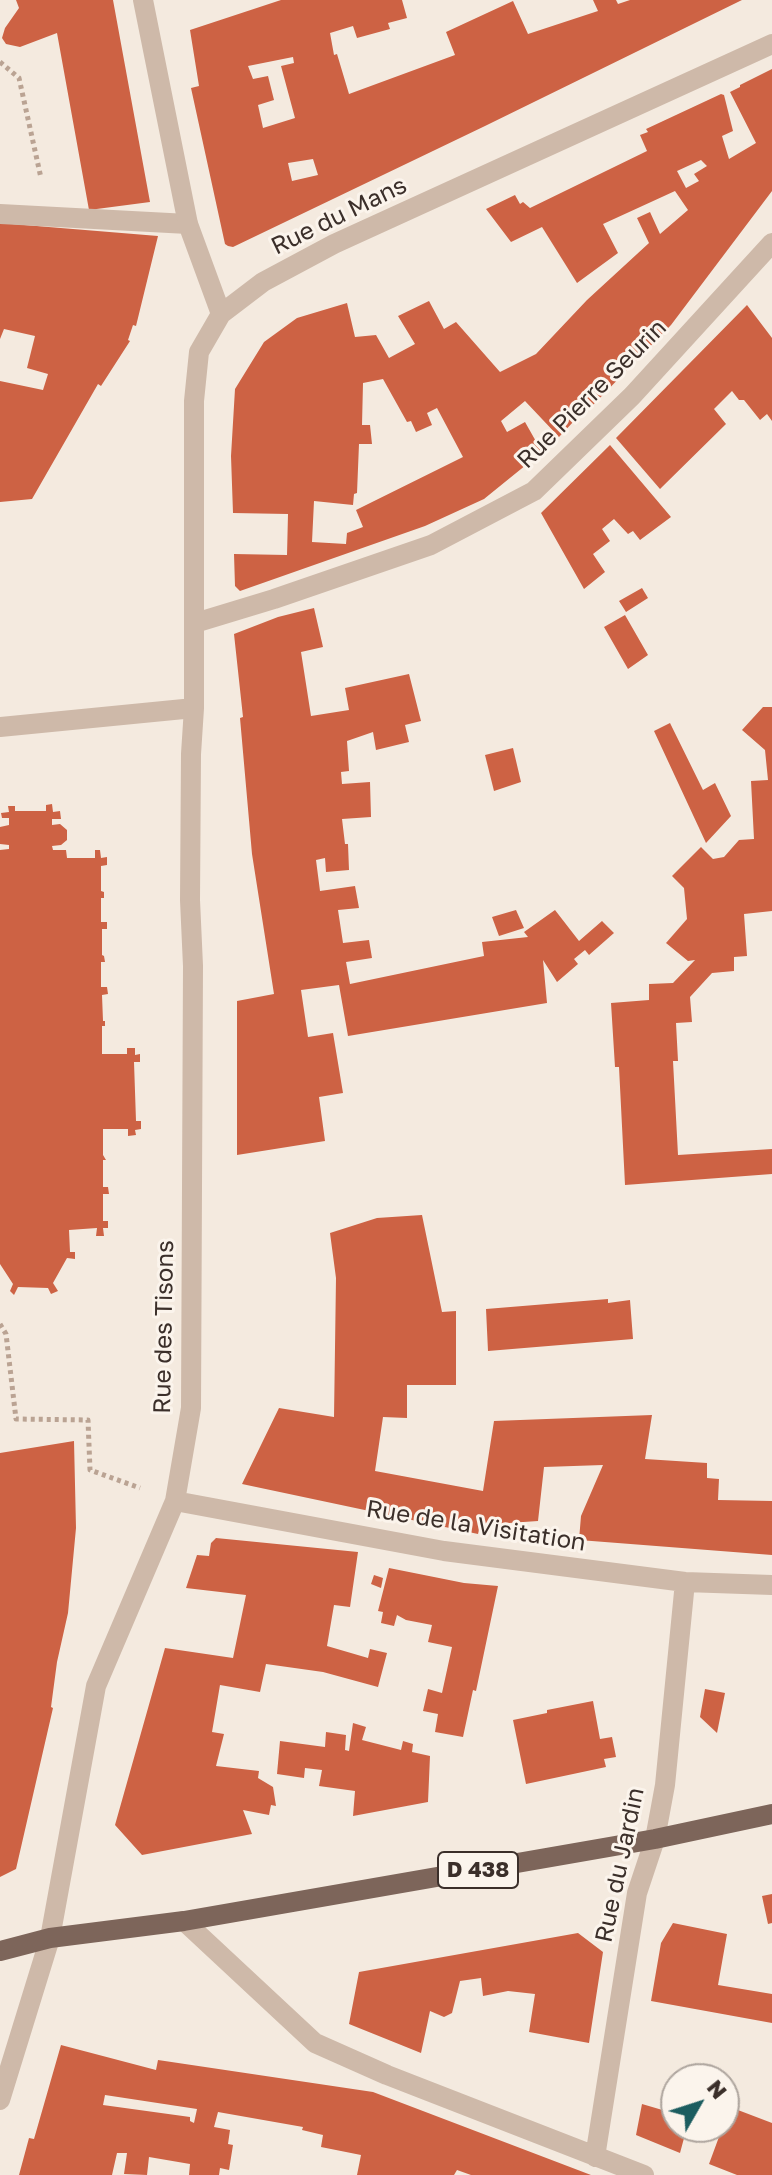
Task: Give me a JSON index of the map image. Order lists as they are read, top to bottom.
{
  "streets": {
    "main road": ["D 438"],
    "street": [
      "Rue du Mans",
      "Rue Pierre Seurin",
      "Rue des Tisons",
      "Rue de la Visitation",
      "Rue du Jardin"
    ]
  },
  "crossings": [
    ["Rue du Mans", "Rue Pierre Seurin"],
    ["Rue du Mans", "Rue des Tisons"],
    ["Rue Pierre Seurin", "Rue des Tisons"],
    ["Rue des Tisons", "Rue de la Visitation"],
    ["Rue des Tisons", "D 438"],
    ["Rue de la Visitation", "Rue du Jardin"],
    ["Rue du Jardin", "D 438"]
  ],
  "north": "top right"
}
